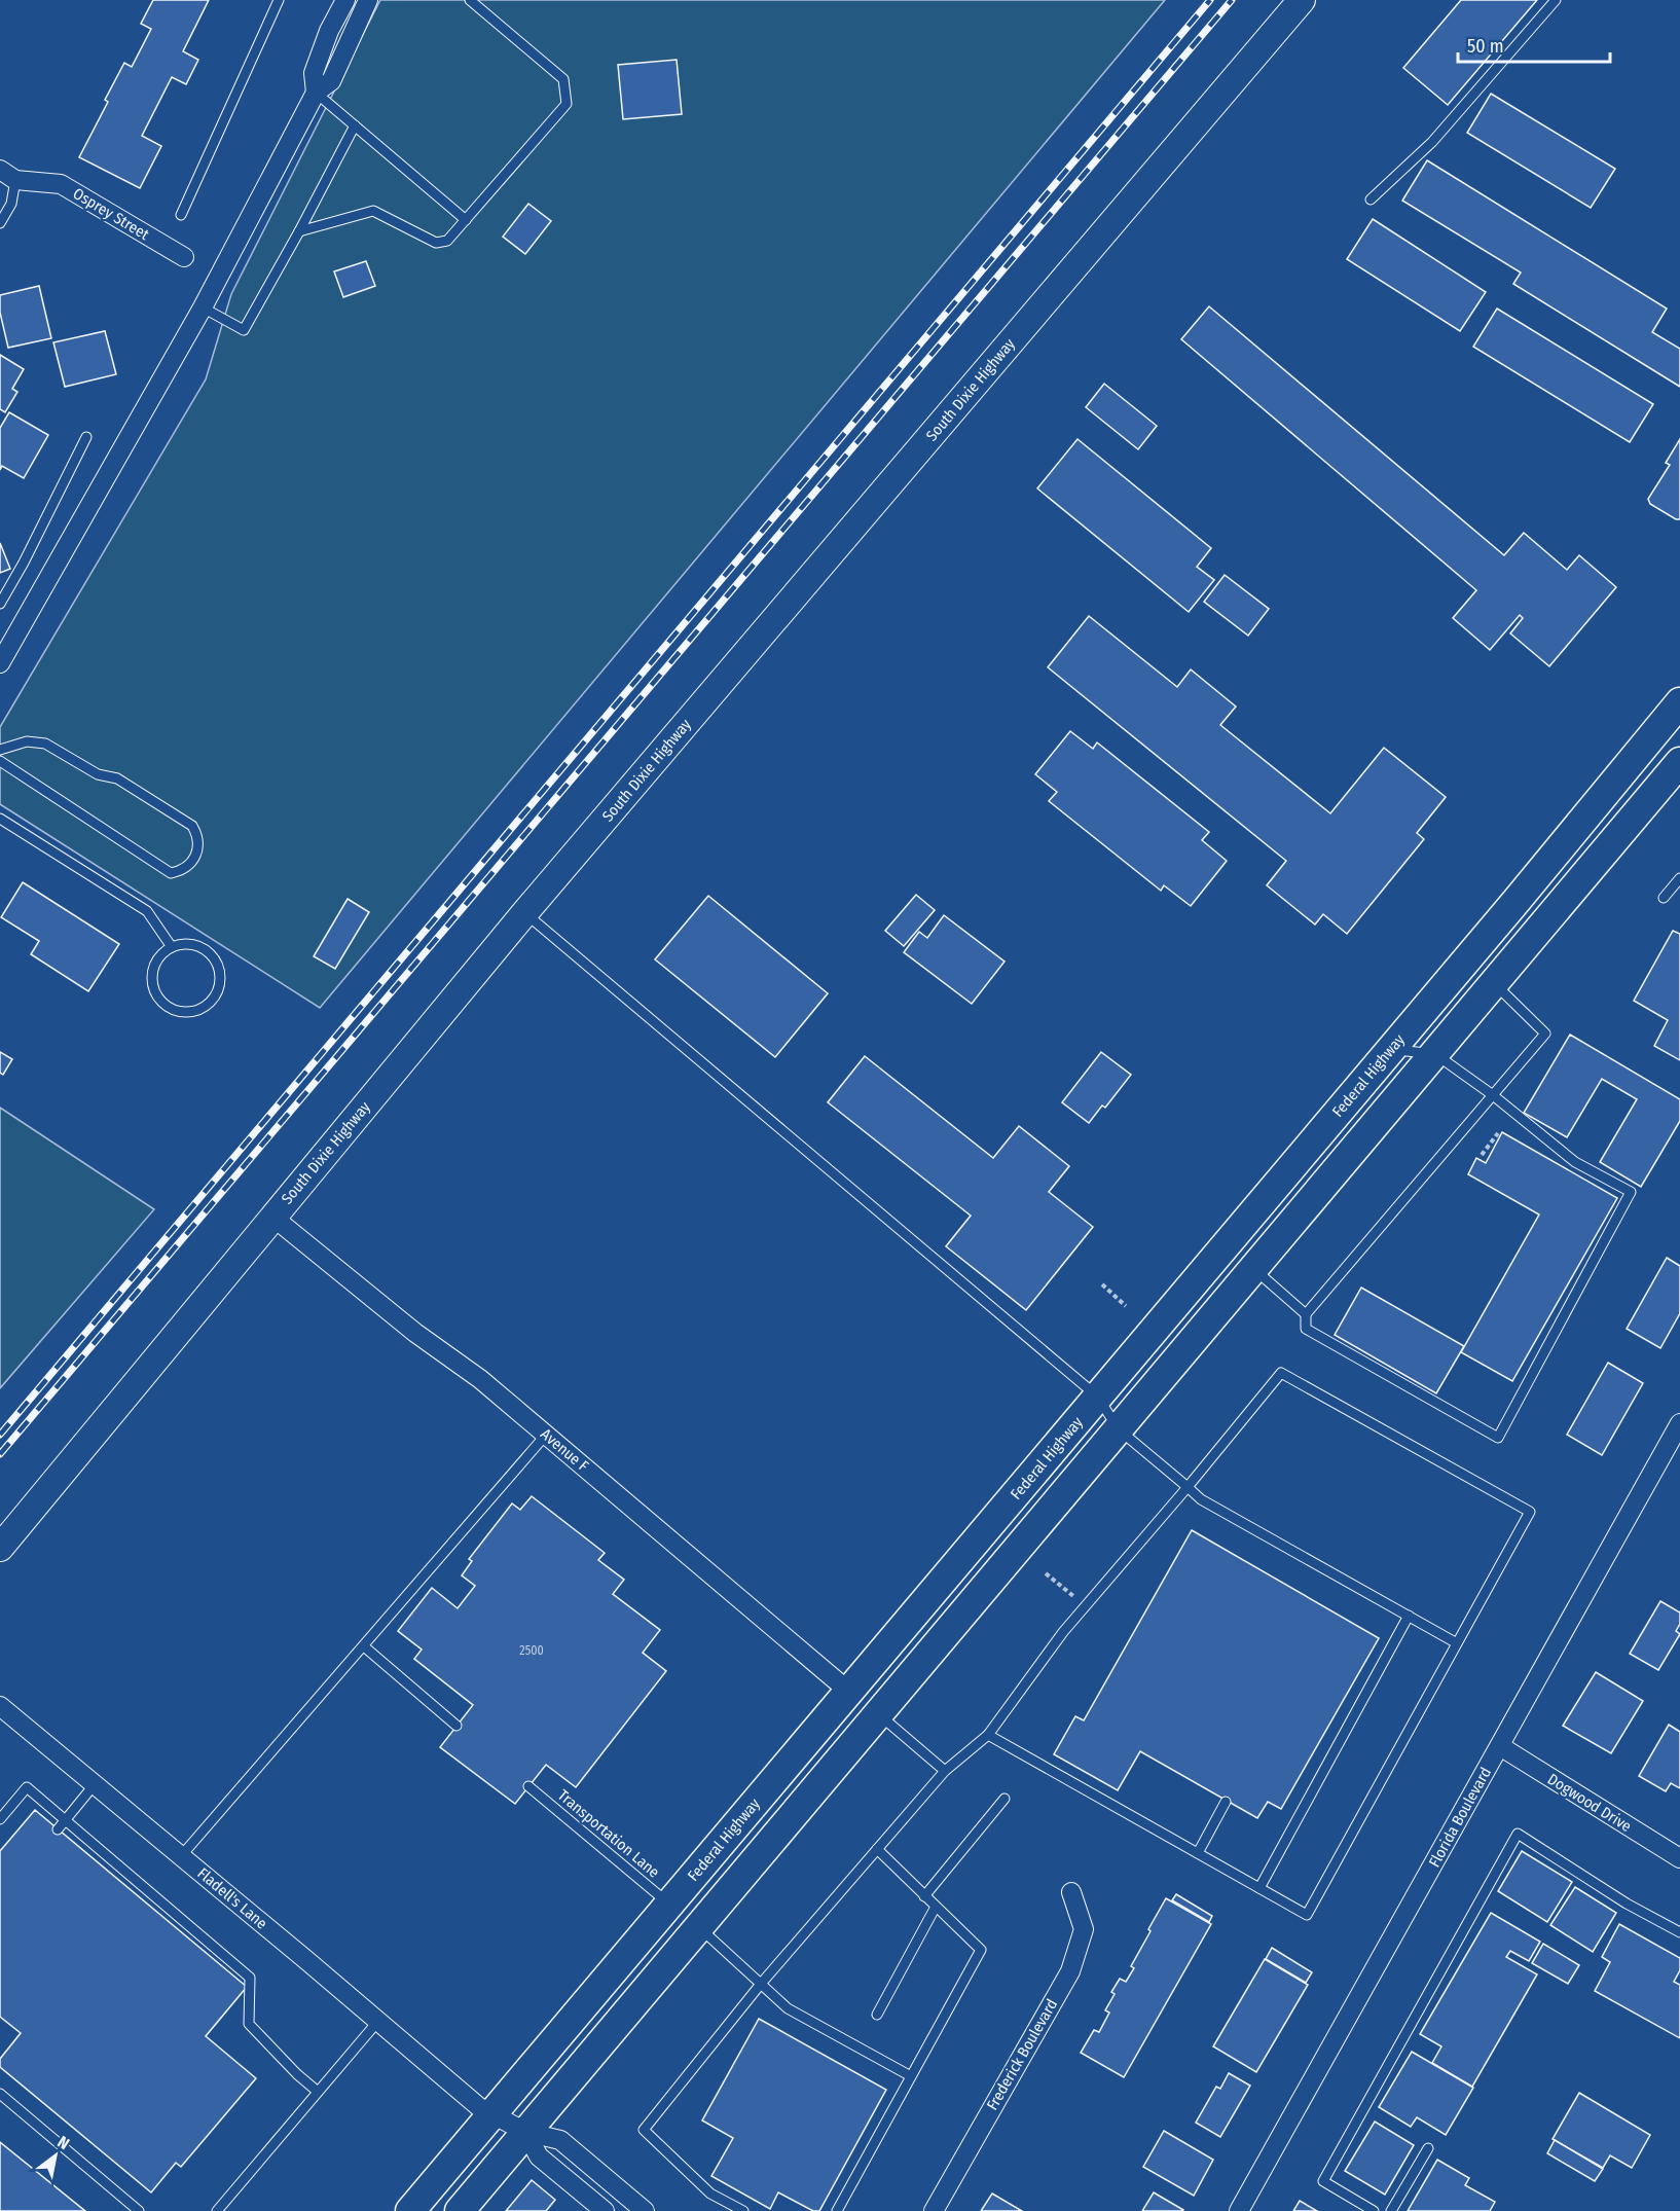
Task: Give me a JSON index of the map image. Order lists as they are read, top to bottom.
{
  "streets": {
    "main road": ["Federal Highway"],
    "street": [
      "Osprey Street",
      "South Dixie Highway",
      "Avenue F",
      "Dogwood Drive",
      "Florida Boulevard",
      "Fladell's Lane",
      "Frederick Boulevard"
    ],
    "lane": ["Transportation Lane"]
  },
  "crossings": [
    ["South Dixie Highway", "Avenue F"],
    ["Federal Highway", "Avenue F"],
    ["Federal Highway", "Transportation Lane"],
    ["Federal Highway", "Fladell's Lane"],
    ["Dogwood Drive", "Florida Boulevard"]
  ],
  "house_numbers": ["2500"],
  "scale_bar": "50 m",
  "north": "top right"
}
